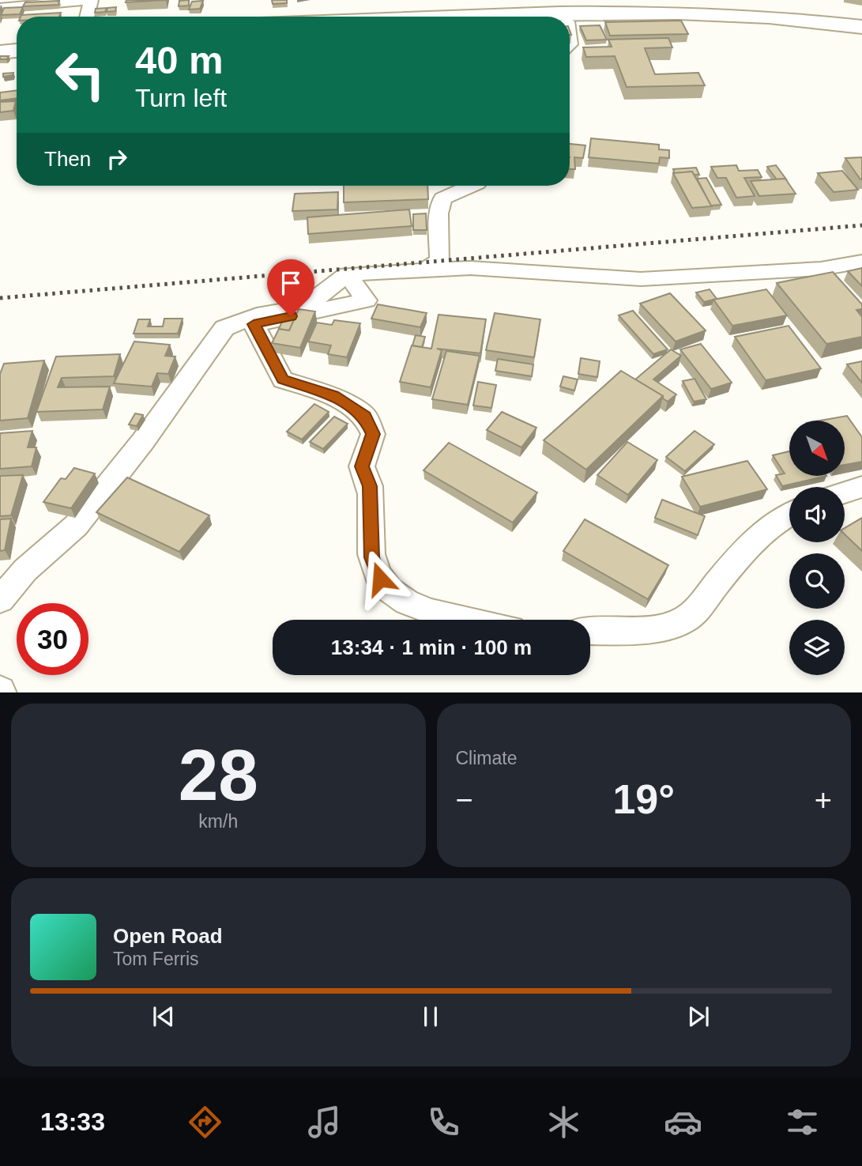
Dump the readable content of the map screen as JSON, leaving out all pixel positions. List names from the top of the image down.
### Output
{
  "north": "bottom right",
  "page": {
    "turn": ["40 m", "Turn left"],
    "then": "Then",
    "limit": "30",
    "trip": "13:34 · 1 min · 100 m",
    "tile": [
      ["28", "km/h"],
      "Climate"
    ],
    "heat": ["−", "19°", "+"],
    "song": ["Open Road", "Tom Ferris"],
    "tabs": "13:33"
  }
}
